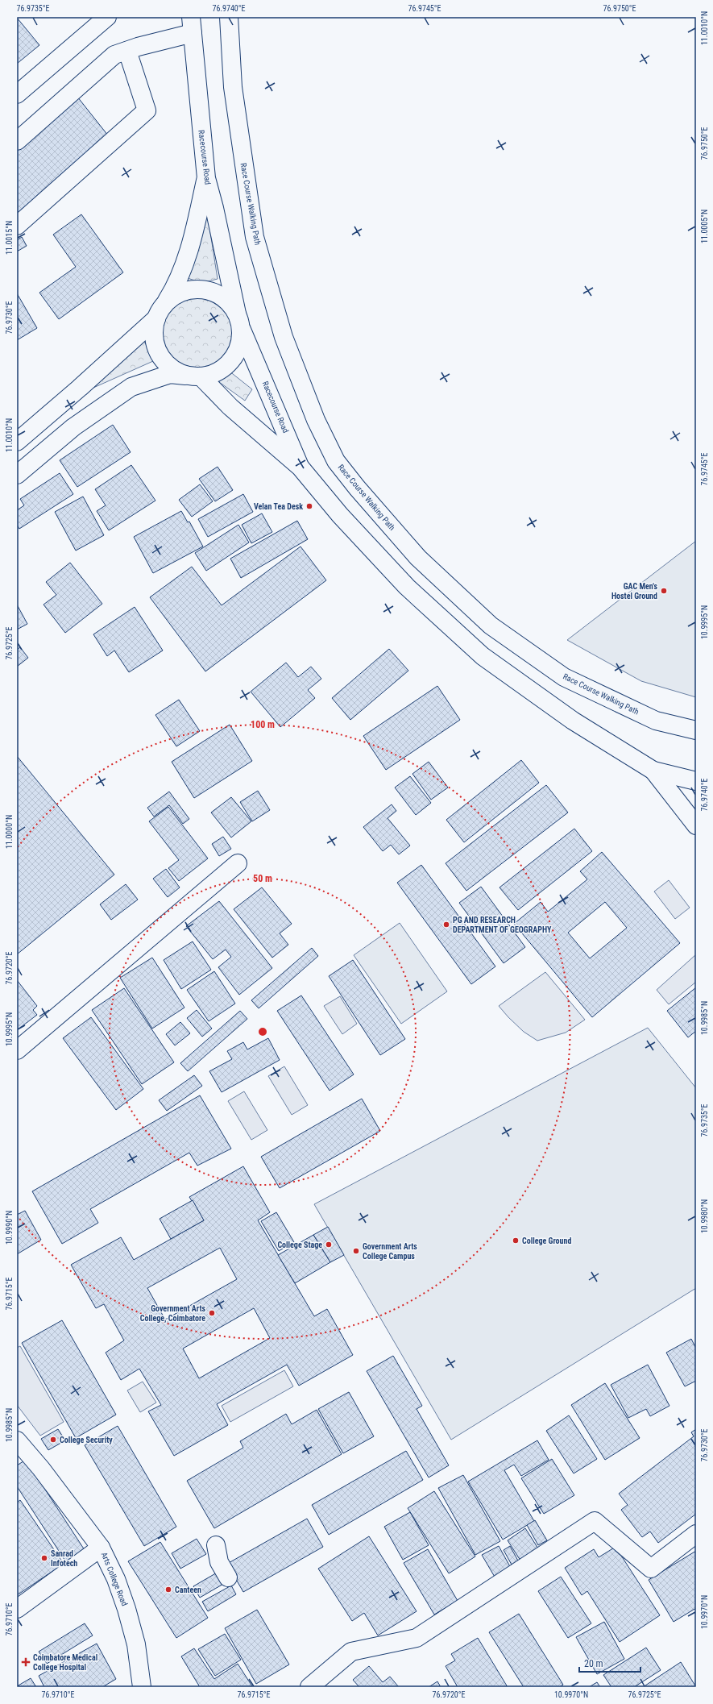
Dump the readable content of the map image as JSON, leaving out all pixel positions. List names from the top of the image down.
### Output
{
  "streets": {
    "street": ["Racecourse Road", "Race Course Walking Path", "Arts College Road"]
  },
  "places": {
    "other": [
      "Velan Tea Desk",
      "GAC Men's Hostel Ground",
      "PG AND RESEARCH DEPARTMENT OF GEOGRAPHY",
      "College Ground",
      "College Stage",
      "Government Arts College Campus",
      "Government Arts College, Coimbatore",
      "College Security",
      "Sanrad Infotech",
      "Canteen"
    ],
    "health": ["Coimbatore Medical College Hospital"]
  },
  "scale_bar": "20 m",
  "coordinates": [
    "76.9735°E",
    "76.9740°E",
    "76.9745°E",
    "76.9750°E",
    "11.0010°N",
    "11.0005°N",
    "11.0015°N",
    "76.9730°E",
    "10.9995°N",
    "76.9725°E",
    "11.0000°N",
    "76.9720°E",
    "10.9985°N",
    "10.9980°N",
    "10.9990°N",
    "76.9715°E",
    "10.9970°N",
    "76.9710°E"
  ],
  "rings": ["100 m", "50 m"]
}
